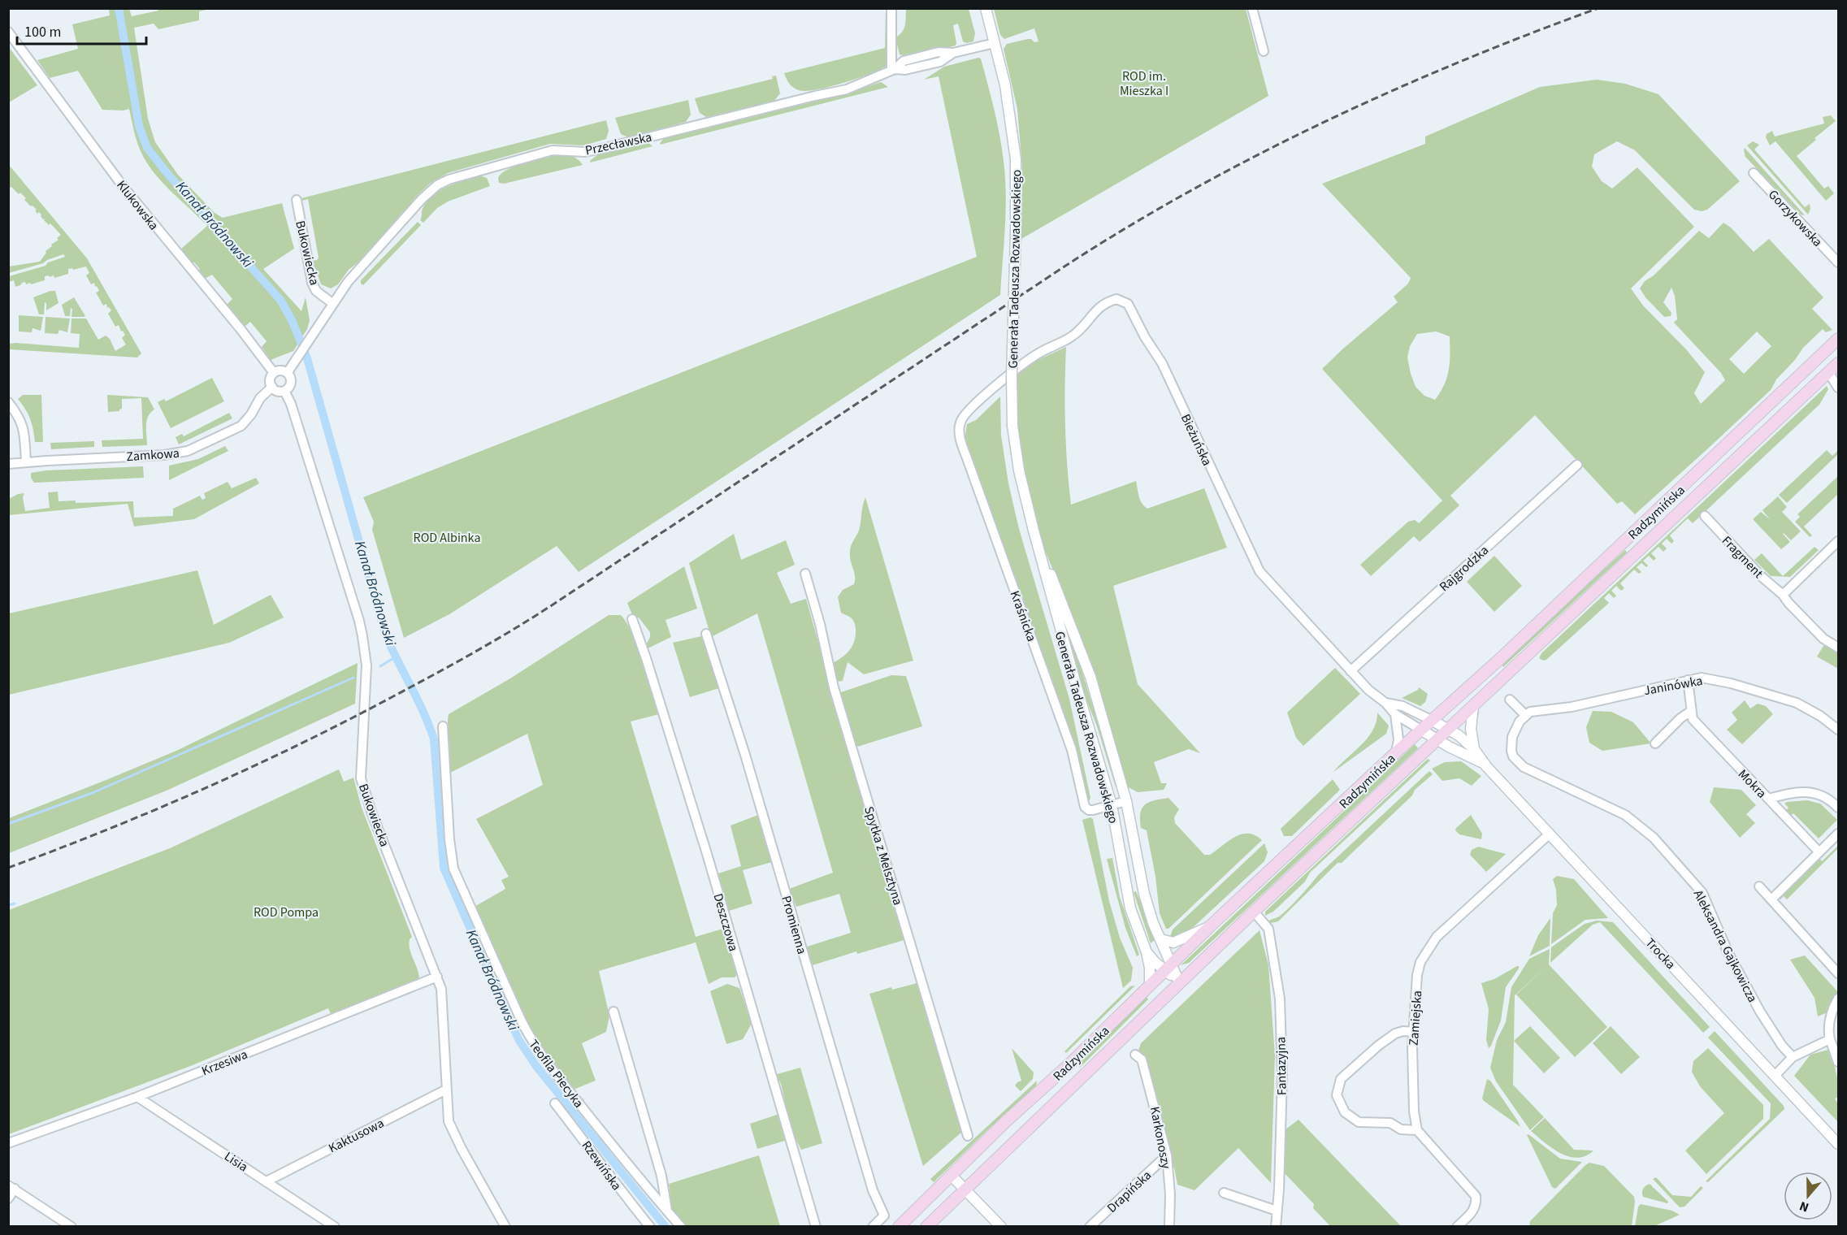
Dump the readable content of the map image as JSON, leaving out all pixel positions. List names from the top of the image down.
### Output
{
  "streets": {
    "main road": ["Radzymińska"],
    "street": [
      "Przecławska",
      "Klukowska",
      "Gorzykowska",
      "Bukowiecka",
      "Generała Tadeusza Rozwadowskiego",
      "Bieżuńska",
      "Zamkowa",
      "Fragment",
      "Rajgrodzka",
      "Kraśnicka",
      "Janinówka",
      "Mokra",
      "Spytka z Melsztyna",
      "Deszczowa",
      "Promienna",
      "Aleksandra Gajkowicza",
      "Trocka",
      "Zamiejska",
      "Krzesiwa",
      "Fantazyjna",
      "Teofila Piecyka",
      "Kaktusowa",
      "Karkonoszy",
      "Lisia",
      "Rzewińska",
      "Drapińska"
    ]
  },
  "crossings": [
    ["Przecławska", "Bukowiecka"],
    ["Przecławska", "Generała Tadeusza Rozwadowskiego"],
    ["Klukowska", "Bukowiecka"],
    ["Klukowska", "Zamkowa"],
    ["Bukowiecka", "Zamkowa"],
    ["Bukowiecka", "Krzesiwa"],
    ["Bukowiecka", "Kaktusowa"],
    ["Generała Tadeusza Rozwadowskiego", "Radzymińska"],
    ["Generała Tadeusza Rozwadowskiego", "Kraśnicka"],
    ["Bieżuńska", "Radzymińska"],
    ["Bieżuńska", "Rajgrodzka"],
    ["Bieżuńska", "Kraśnicka"],
    ["Bieżuńska", "Trocka"],
    ["Radzymińska", "Trocka"],
    ["Radzymińska", "Fantazyjna"],
    ["Janinówka", "Mokra"],
    ["Janinówka", "Aleksandra Gajkowicza"],
    ["Trocka", "Zamiejska"],
    ["Krzesiwa", "Lisia"],
    ["Kaktusowa", "Lisia"],
    ["Karkonoszy", "Drapińska"]
  ],
  "water": ["Kanał Bródnowski"],
  "parks": ["ROD im. Mieszka I", "ROD Albinka", "ROD Pompa"],
  "scale_bar": "100 m",
  "north": "bottom"
}
